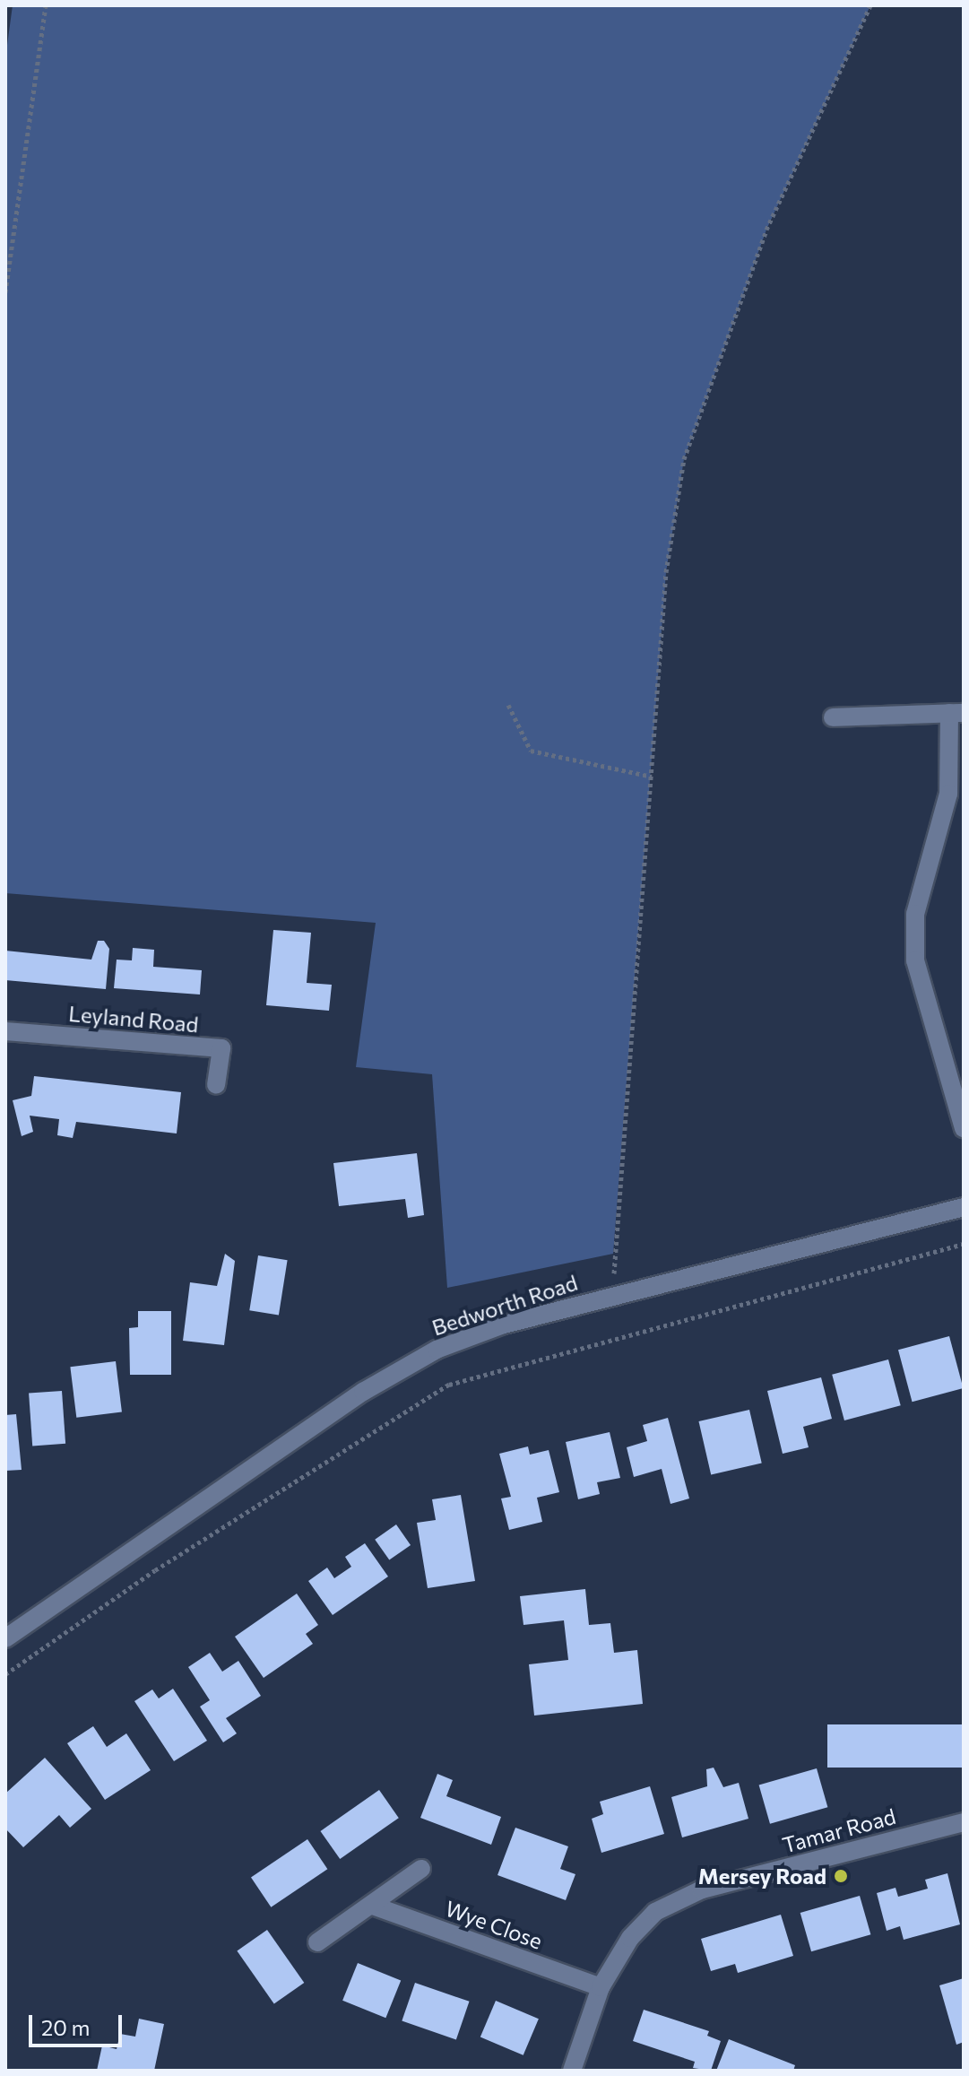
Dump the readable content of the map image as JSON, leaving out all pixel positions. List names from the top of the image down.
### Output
{
  "streets": {
    "street": [
      "Leyland Road",
      "Bedworth Road",
      "Tamar Road",
      "Wye Close"
    ]
  },
  "crossings": [
    ["Tamar Road", "Wye Close"]
  ],
  "places": ["Mersey Road"],
  "scale_bar": "20 m"
}
